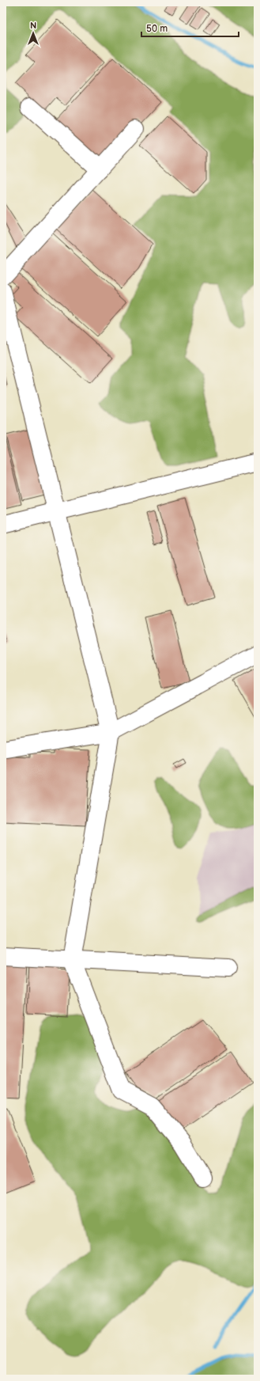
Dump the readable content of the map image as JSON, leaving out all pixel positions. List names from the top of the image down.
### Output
{
  "scale_bar": "50 m",
  "north": "top"
}
